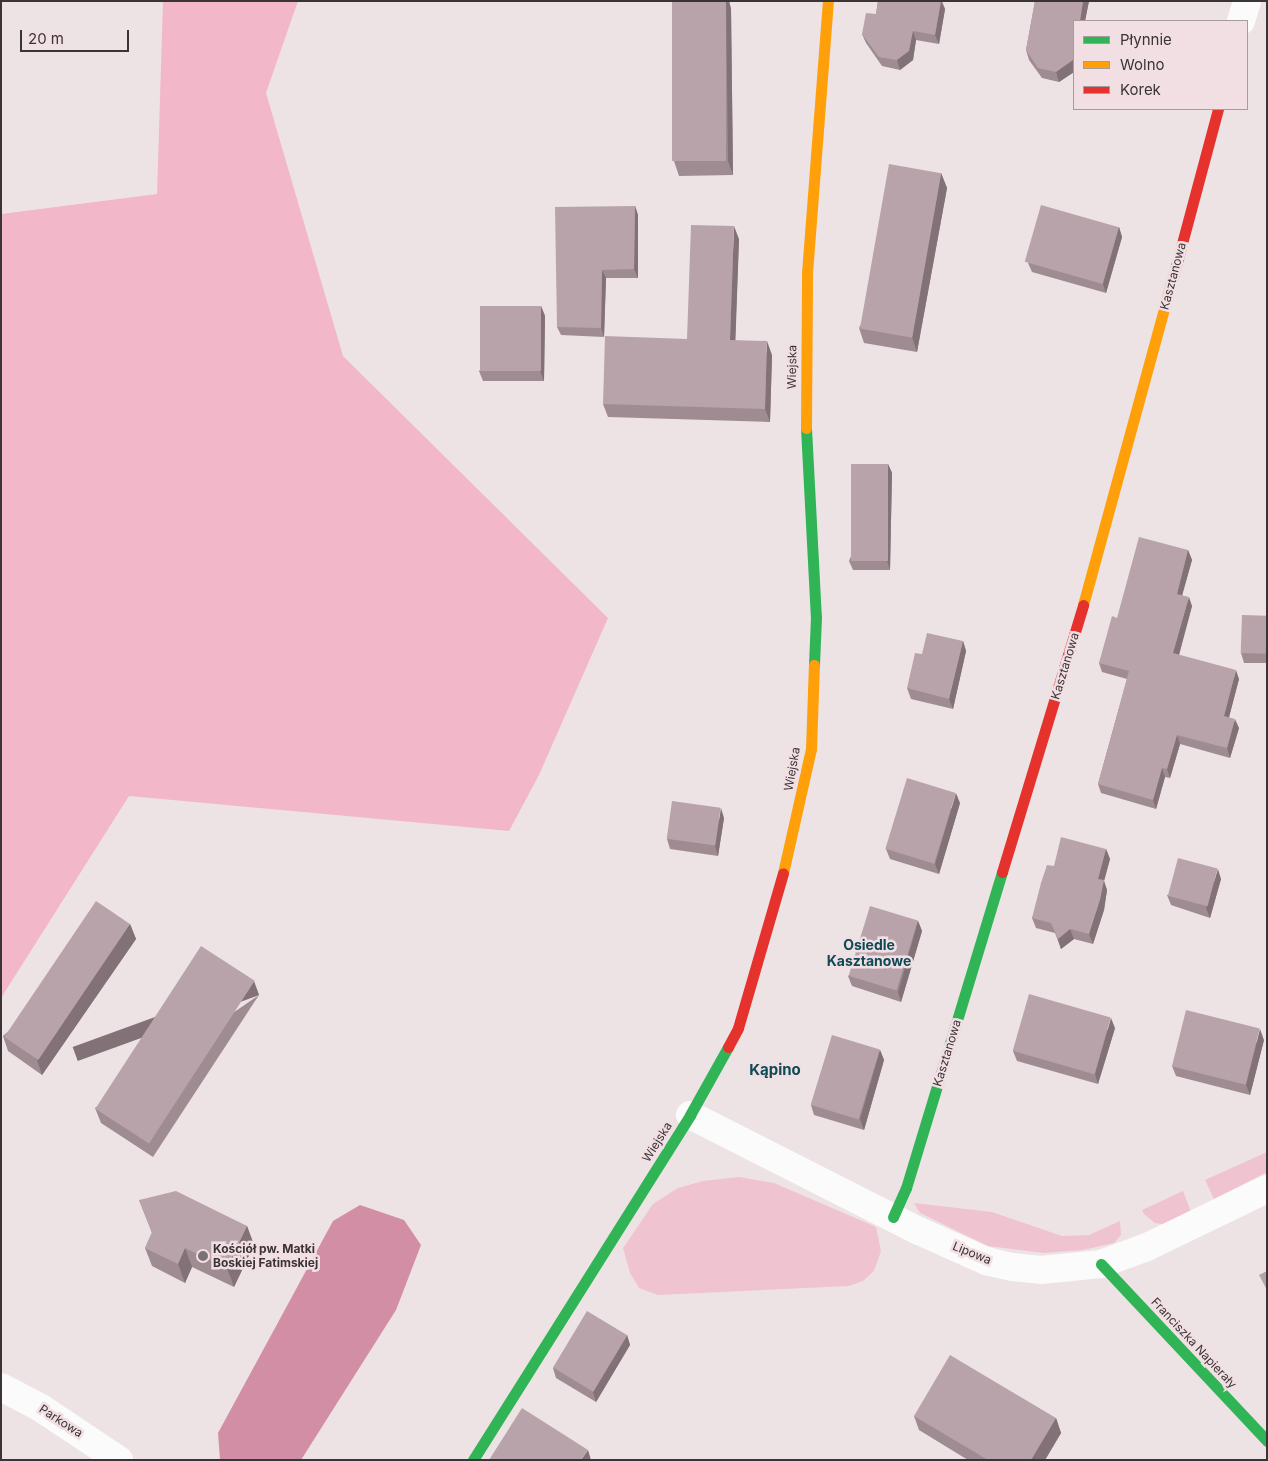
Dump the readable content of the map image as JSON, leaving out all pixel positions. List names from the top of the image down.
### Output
{
  "streets": {
    "street": [
      "Kasztanowa",
      "Wiejska",
      "Lipowa",
      "Franciszka Napierały",
      "Parkowa"
    ]
  },
  "crossings": [
    ["Kasztanowa", "Lipowa"],
    ["Wiejska", "Lipowa"],
    ["Lipowa", "Franciszka Napierały"]
  ],
  "districts": ["Osiedle Kasztanowe", "Kąpino"],
  "places": ["Kościół pw. Matki Boskiej Fatimskiej"],
  "legend": ["Płynnie", "Wolno", "Korek"],
  "scale_bar": "20 m"
}
